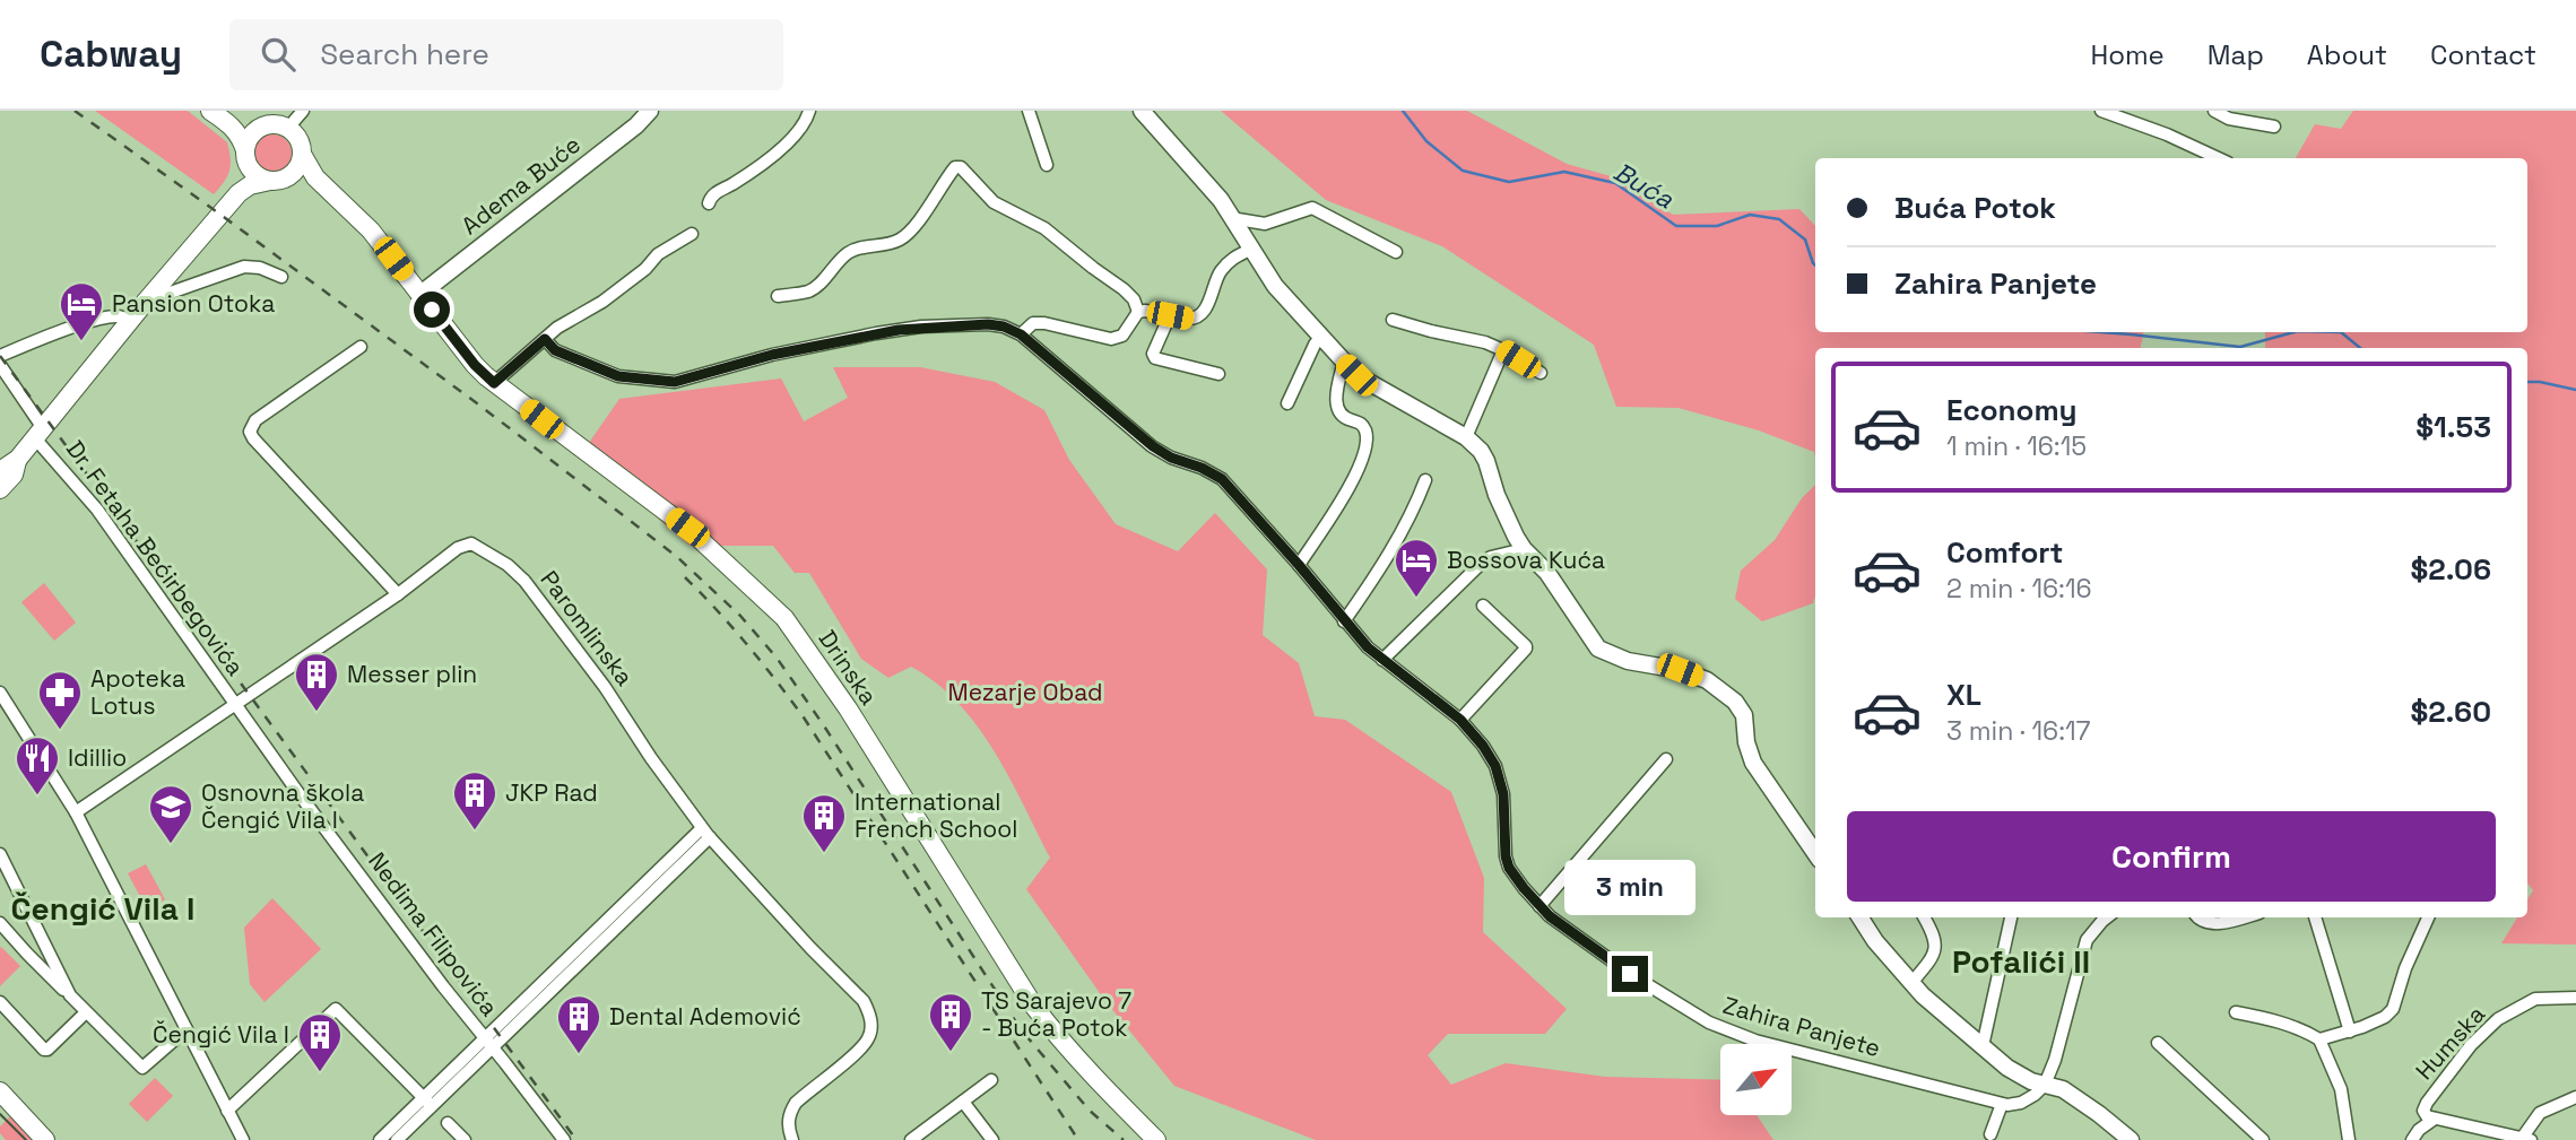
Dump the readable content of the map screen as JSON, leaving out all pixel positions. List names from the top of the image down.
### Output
{
  "streets": {
    "main road": ["Drinska"],
    "street": [
      "Adema Buće",
      "Dr. Fetaha Bećirbegovića",
      "Paromlinska",
      "Nedima Filipovića",
      "Zahira Panjete",
      "Humska"
    ]
  },
  "crossings": [
    ["Adema Buće", "Drinska"],
    ["Dr. Fetaha Bećirbegovića", "Paromlinska"],
    ["Dr. Fetaha Bećirbegovića", "Nedima Filipovića"],
    ["Paromlinska", "Nedima Filipovića"]
  ],
  "districts": ["Čengić Vila I", "Pofalići II"],
  "water": ["Buća"],
  "parks": ["Mezarje Obad"],
  "places": {
    "hotel": ["Pansion Otoka", "Bossova Kuća"],
    "building": [
      "Messer plin",
      "JKP Rad",
      "International French School",
      "TS Sarajevo 7 - Buća Potok",
      "Dental Ademović",
      "Čengić Vila I"
    ],
    "pharmacy": ["Apoteka Lotus"],
    "restaurant": ["Idillio"],
    "school or university": ["Osnovna škola Čengić Vila I"]
  },
  "north": "top right",
  "page": {
    "header": "Cabway",
    "search": "Search here",
    "nav": [
      "Home",
      "Map",
      "About",
      "Contact"
    ],
    "banner": ["Buća Potok", "Zahira Panjete"],
    "list": [
      {
        "name": "Economy",
        "note": "1 min · 16:15",
        "value": "$1.53"
      },
      {
        "name": "Comfort",
        "note": "2 min · 16:16",
        "value": "$2.06"
      },
      {
        "name": "XL",
        "note": "3 min · 16:17",
        "value": "$2.60"
      }
    ],
    "buttons": "Confirm",
    "bubble": "3 min"
  }
}
